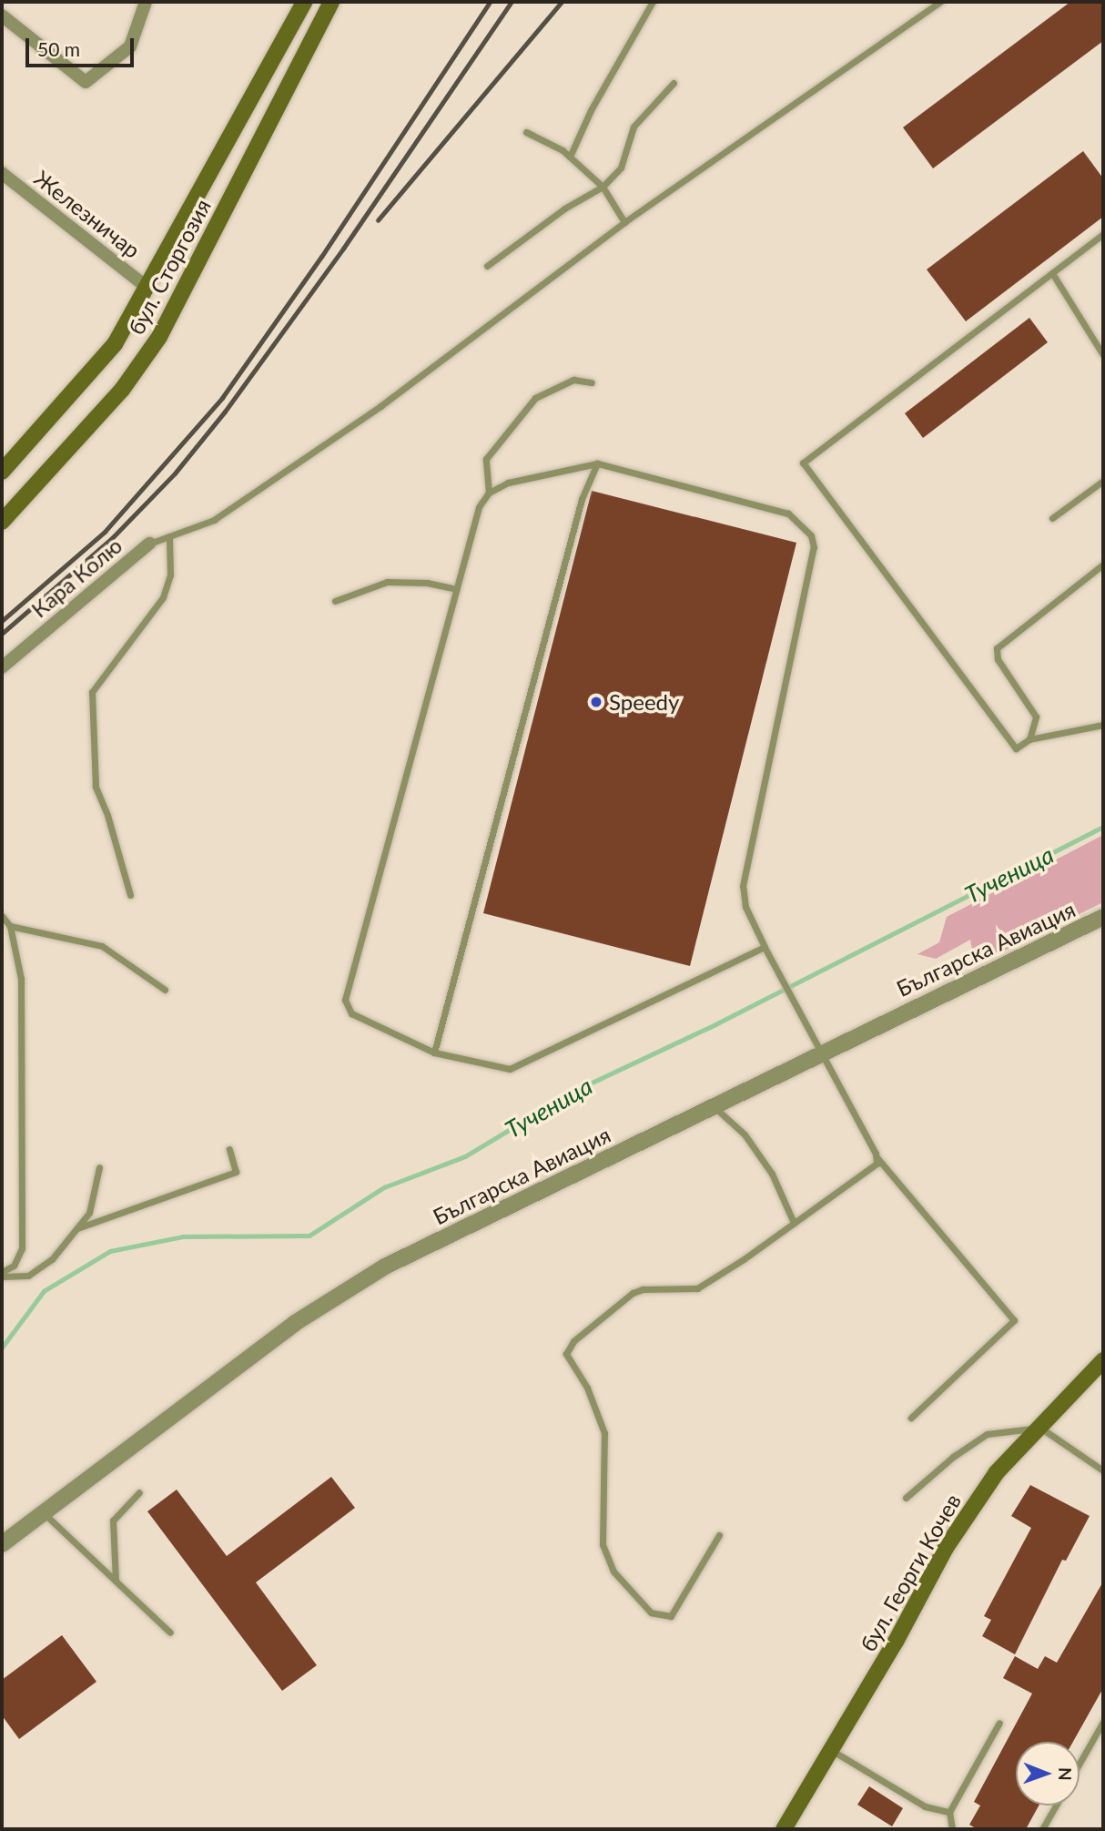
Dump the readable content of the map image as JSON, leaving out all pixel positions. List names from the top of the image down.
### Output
{
  "streets": {
    "main road": ["бул. Сторгозия", "бул. Георги Кочев"],
    "street": ["Железничар", "Кара Колю", "Българска Авиация"]
  },
  "crossings": [
    ["Железничар", "бул. Сторгозия"]
  ],
  "water": ["Тученица"],
  "places": ["Speedy"],
  "scale_bar": "50 m",
  "north": "right"
}
